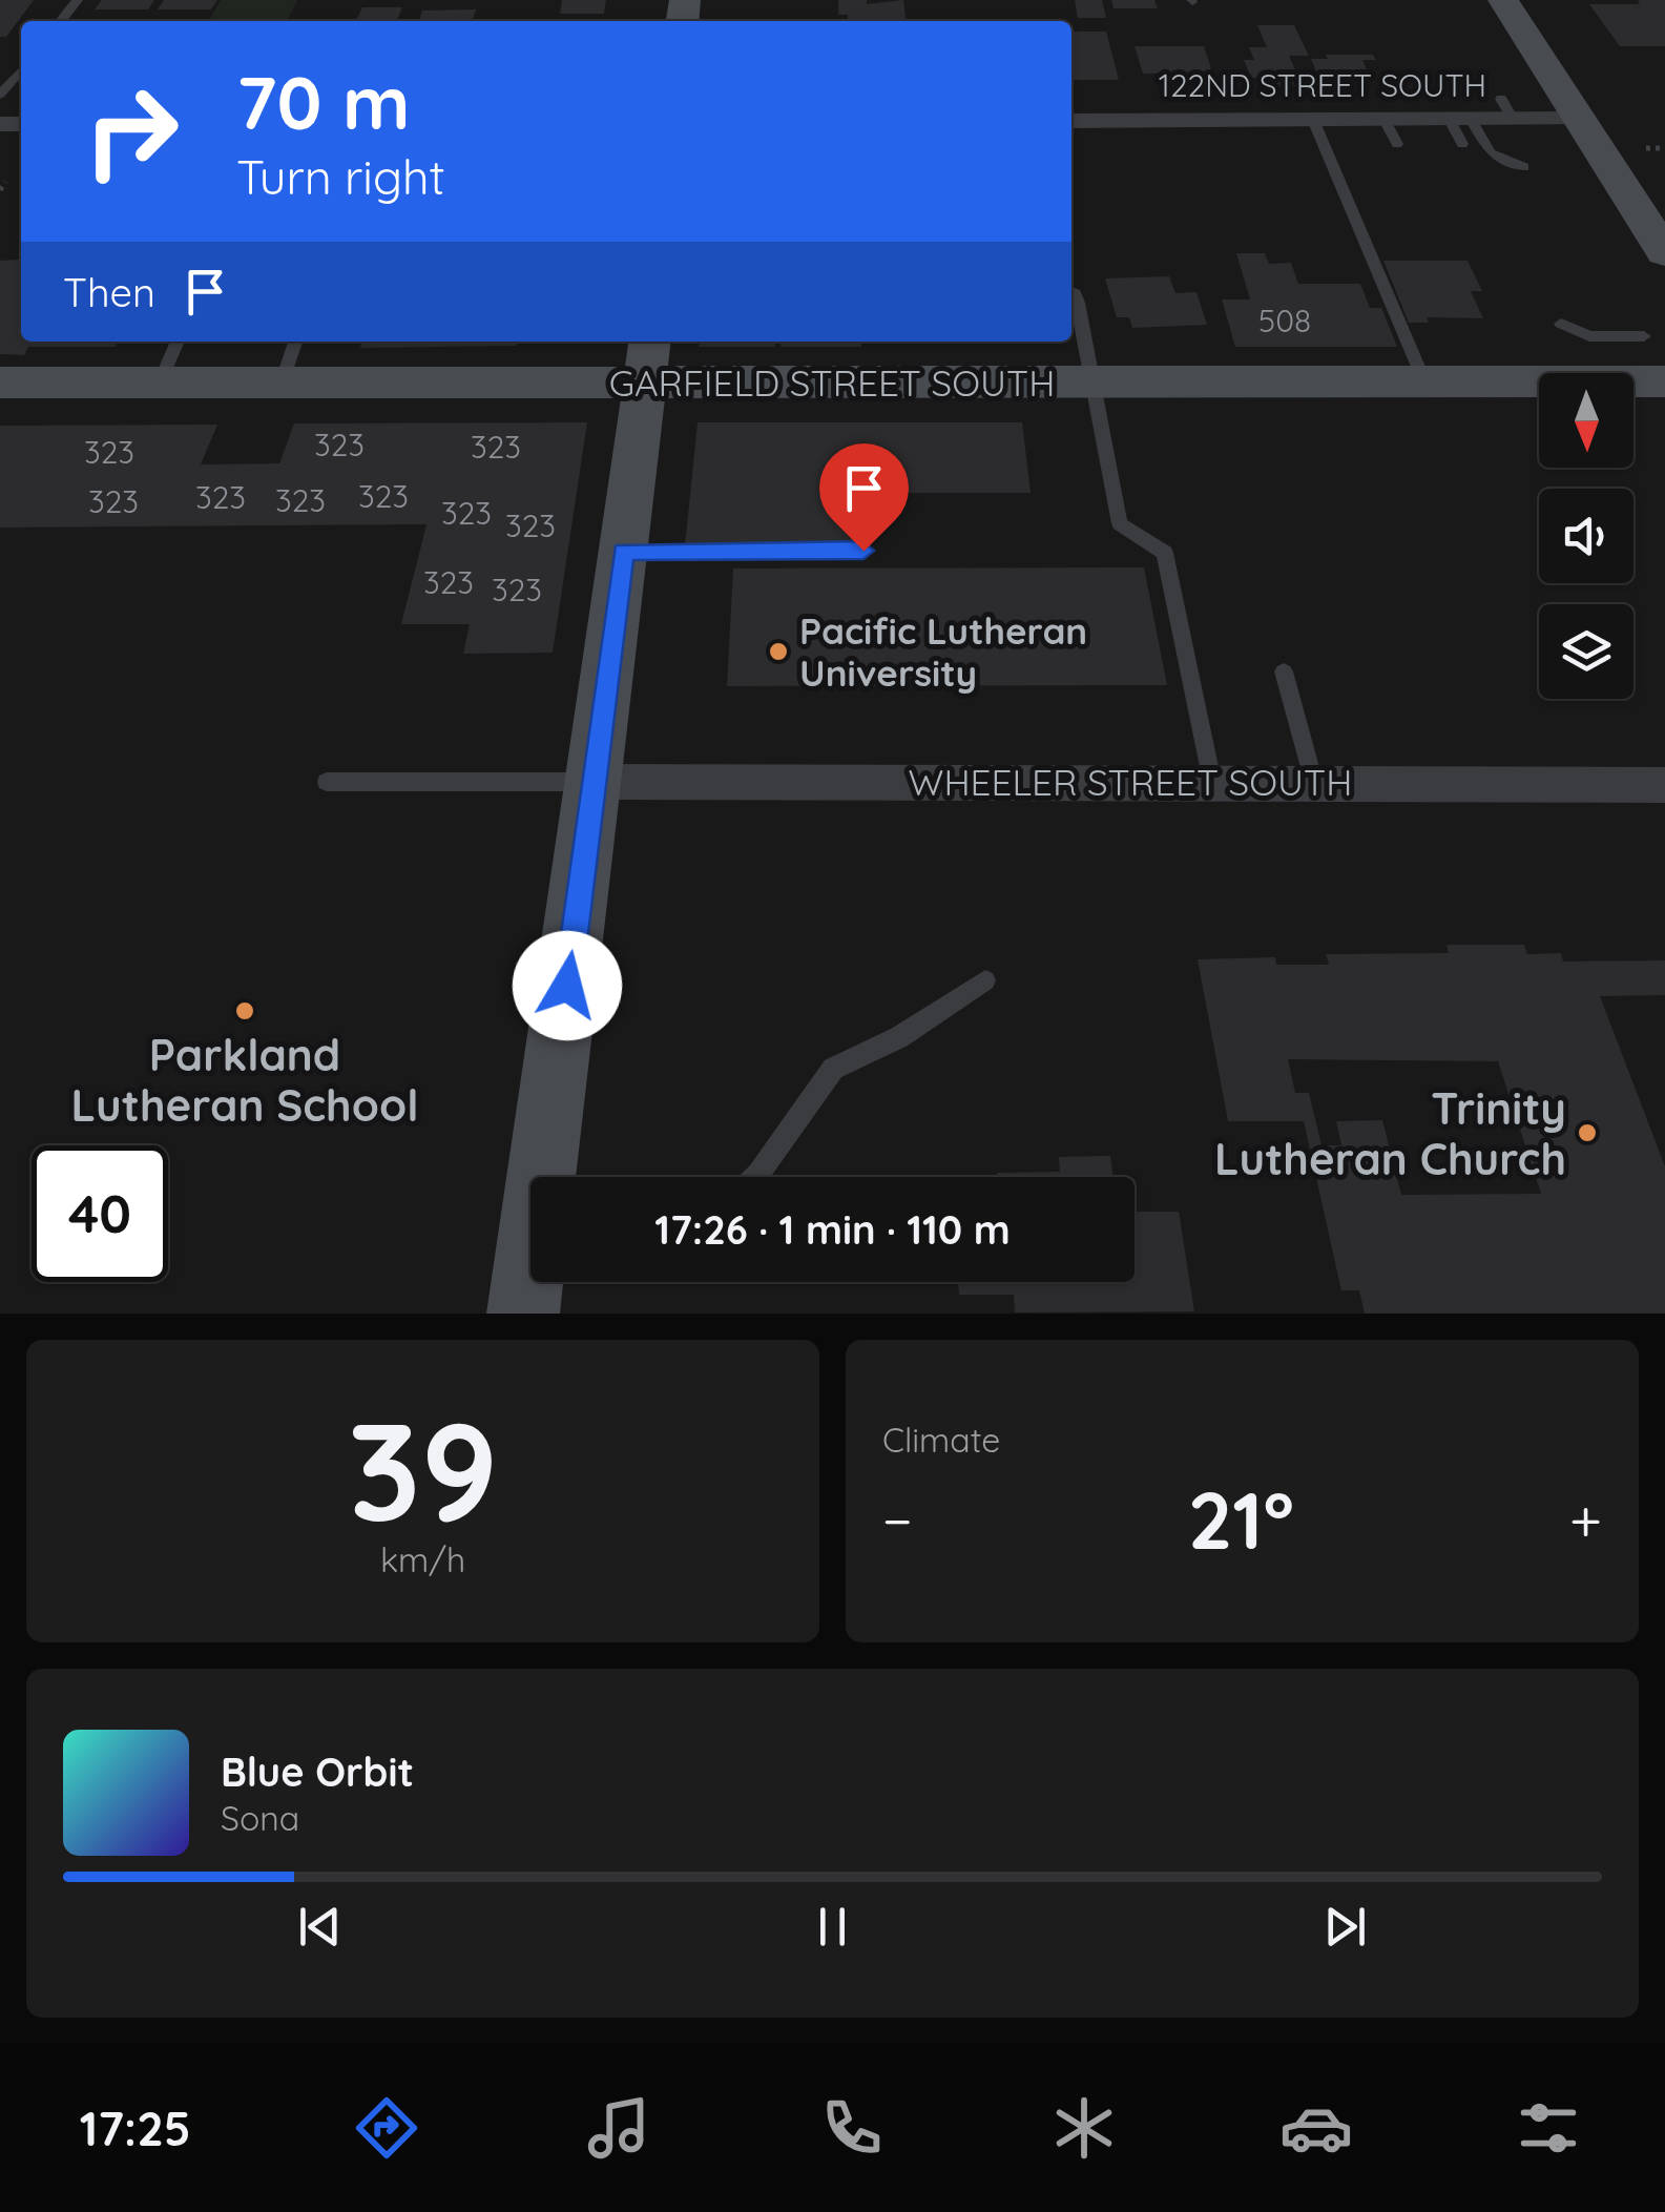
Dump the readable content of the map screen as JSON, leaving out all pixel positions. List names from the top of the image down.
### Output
{
  "streets": {
    "street": ["122ND STREET SOUTH", "GARFIELD STREET SOUTH", "WHEELER STREET SOUTH"]
  },
  "places": ["Pacific Lutheran University", "Parkland Lutheran School", "Trinity Lutheran Church"],
  "house_numbers": [
    "508",
    "323",
    "323",
    "323",
    "323",
    "323",
    "323",
    "323",
    "323",
    "323",
    "323",
    "323"
  ],
  "north": "bottom",
  "page": {
    "turn": ["70 m", "Turn right"],
    "then": "Then",
    "limit": "40",
    "trip": "17:26 · 1 min · 110 m",
    "tile": [
      ["39", "km/h"],
      "Climate"
    ],
    "heat": ["−", "21°", "+"],
    "song": ["Blue Orbit", "Sona"],
    "tabs": "17:25"
  }
}
